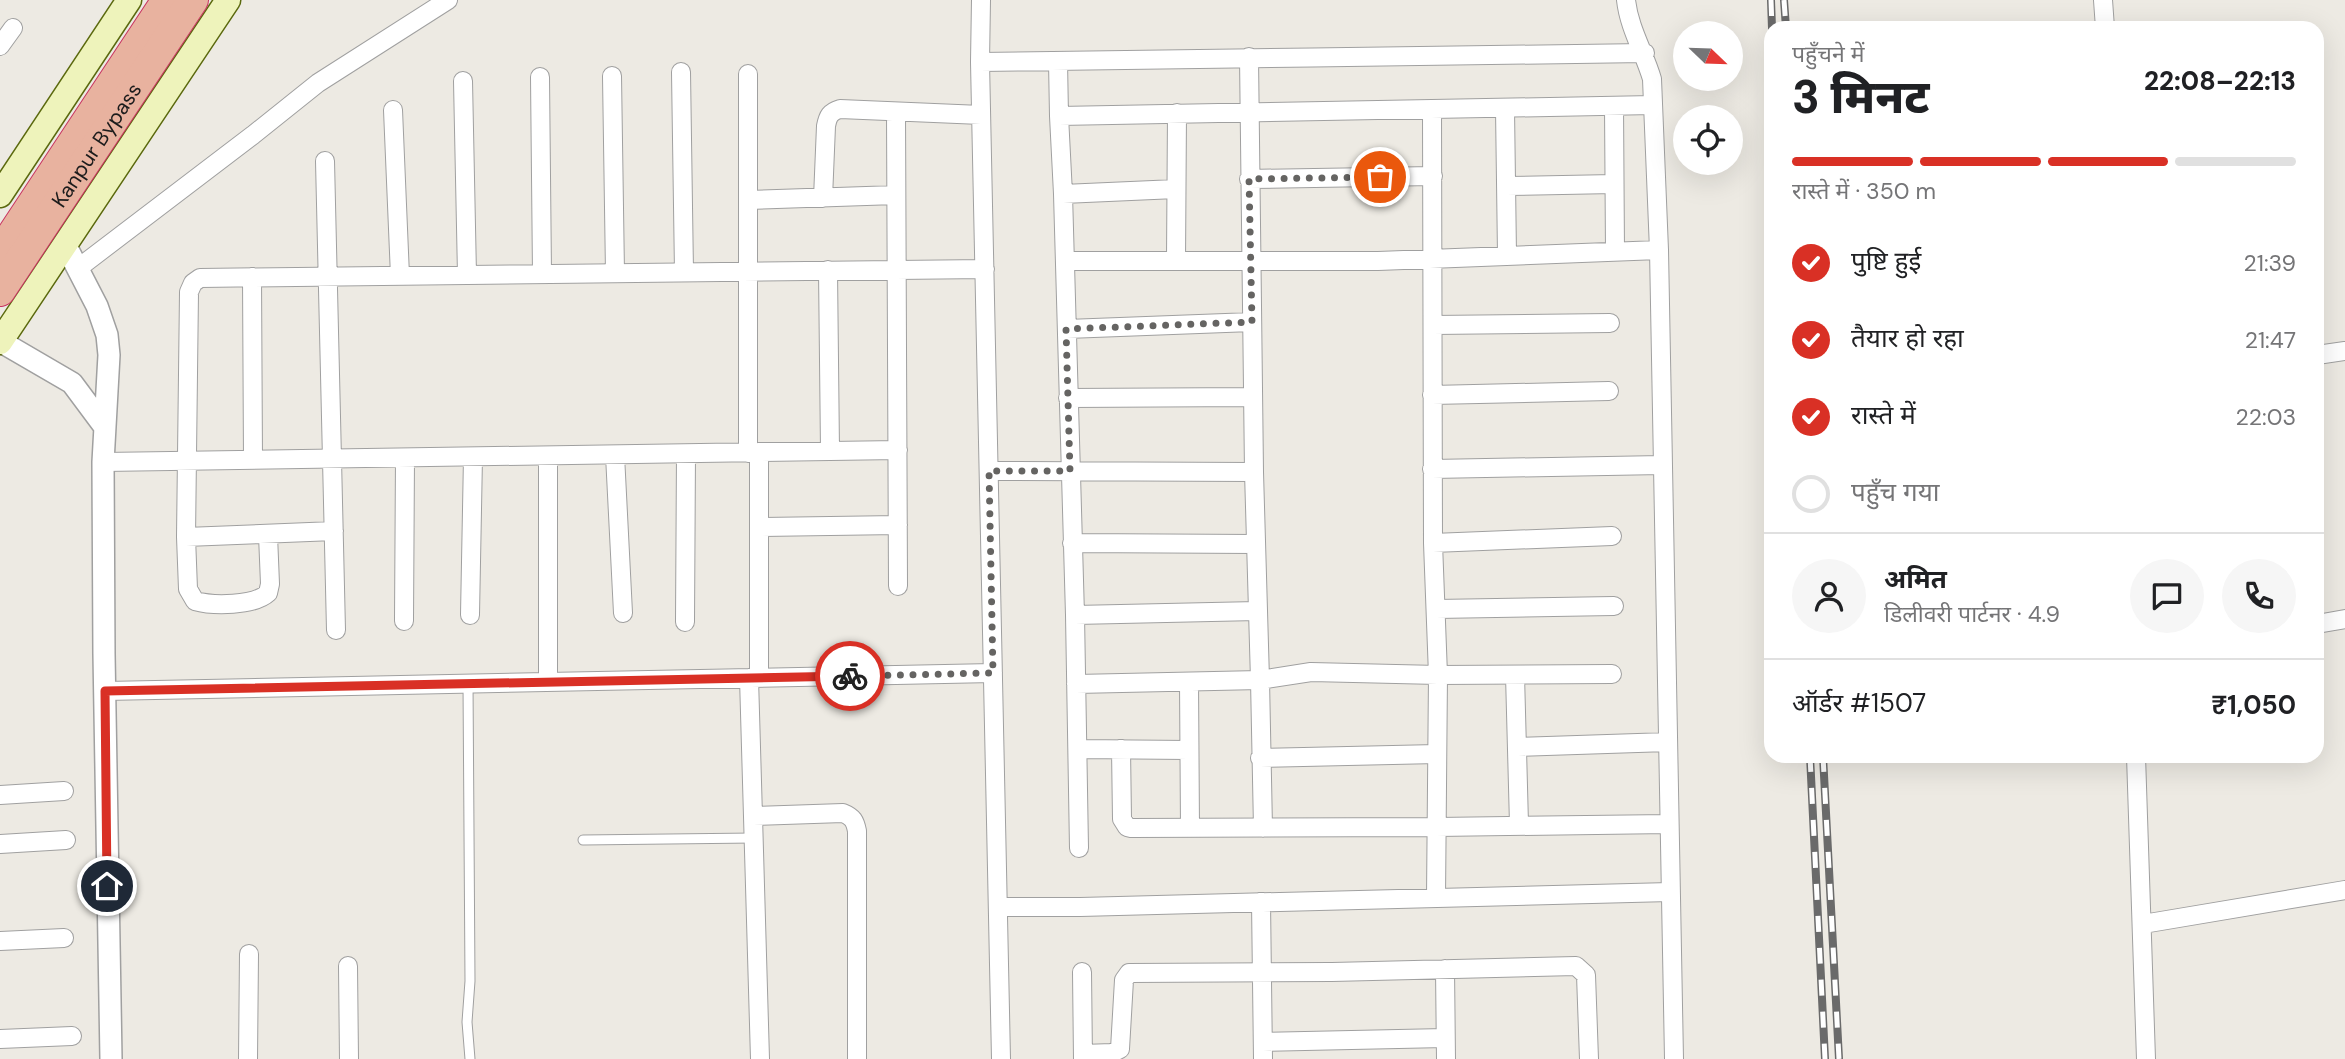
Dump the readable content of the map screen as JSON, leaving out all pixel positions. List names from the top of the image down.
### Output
{
  "streets": {
    "highway": ["Kanpur Bypass"]
  },
  "north": "bottom right",
  "page": {
    "heading": ["3 मिनट", "पहुँचने में", "22:08–22:13"],
    "panel": [
      "अमित",
      "डिलीवरी पार्टनर · 4.9",
      "ऑर्डर #1507",
      "₹1,050"
    ],
    "bar": "रास्ते में · 350 m",
    "list": [
      ["पुष्टि हुई", "21:39"],
      ["तैयार हो रहा", "21:47"],
      ["रास्ते में", "22:03"],
      "पहुँच गया"
    ]
  }
}
